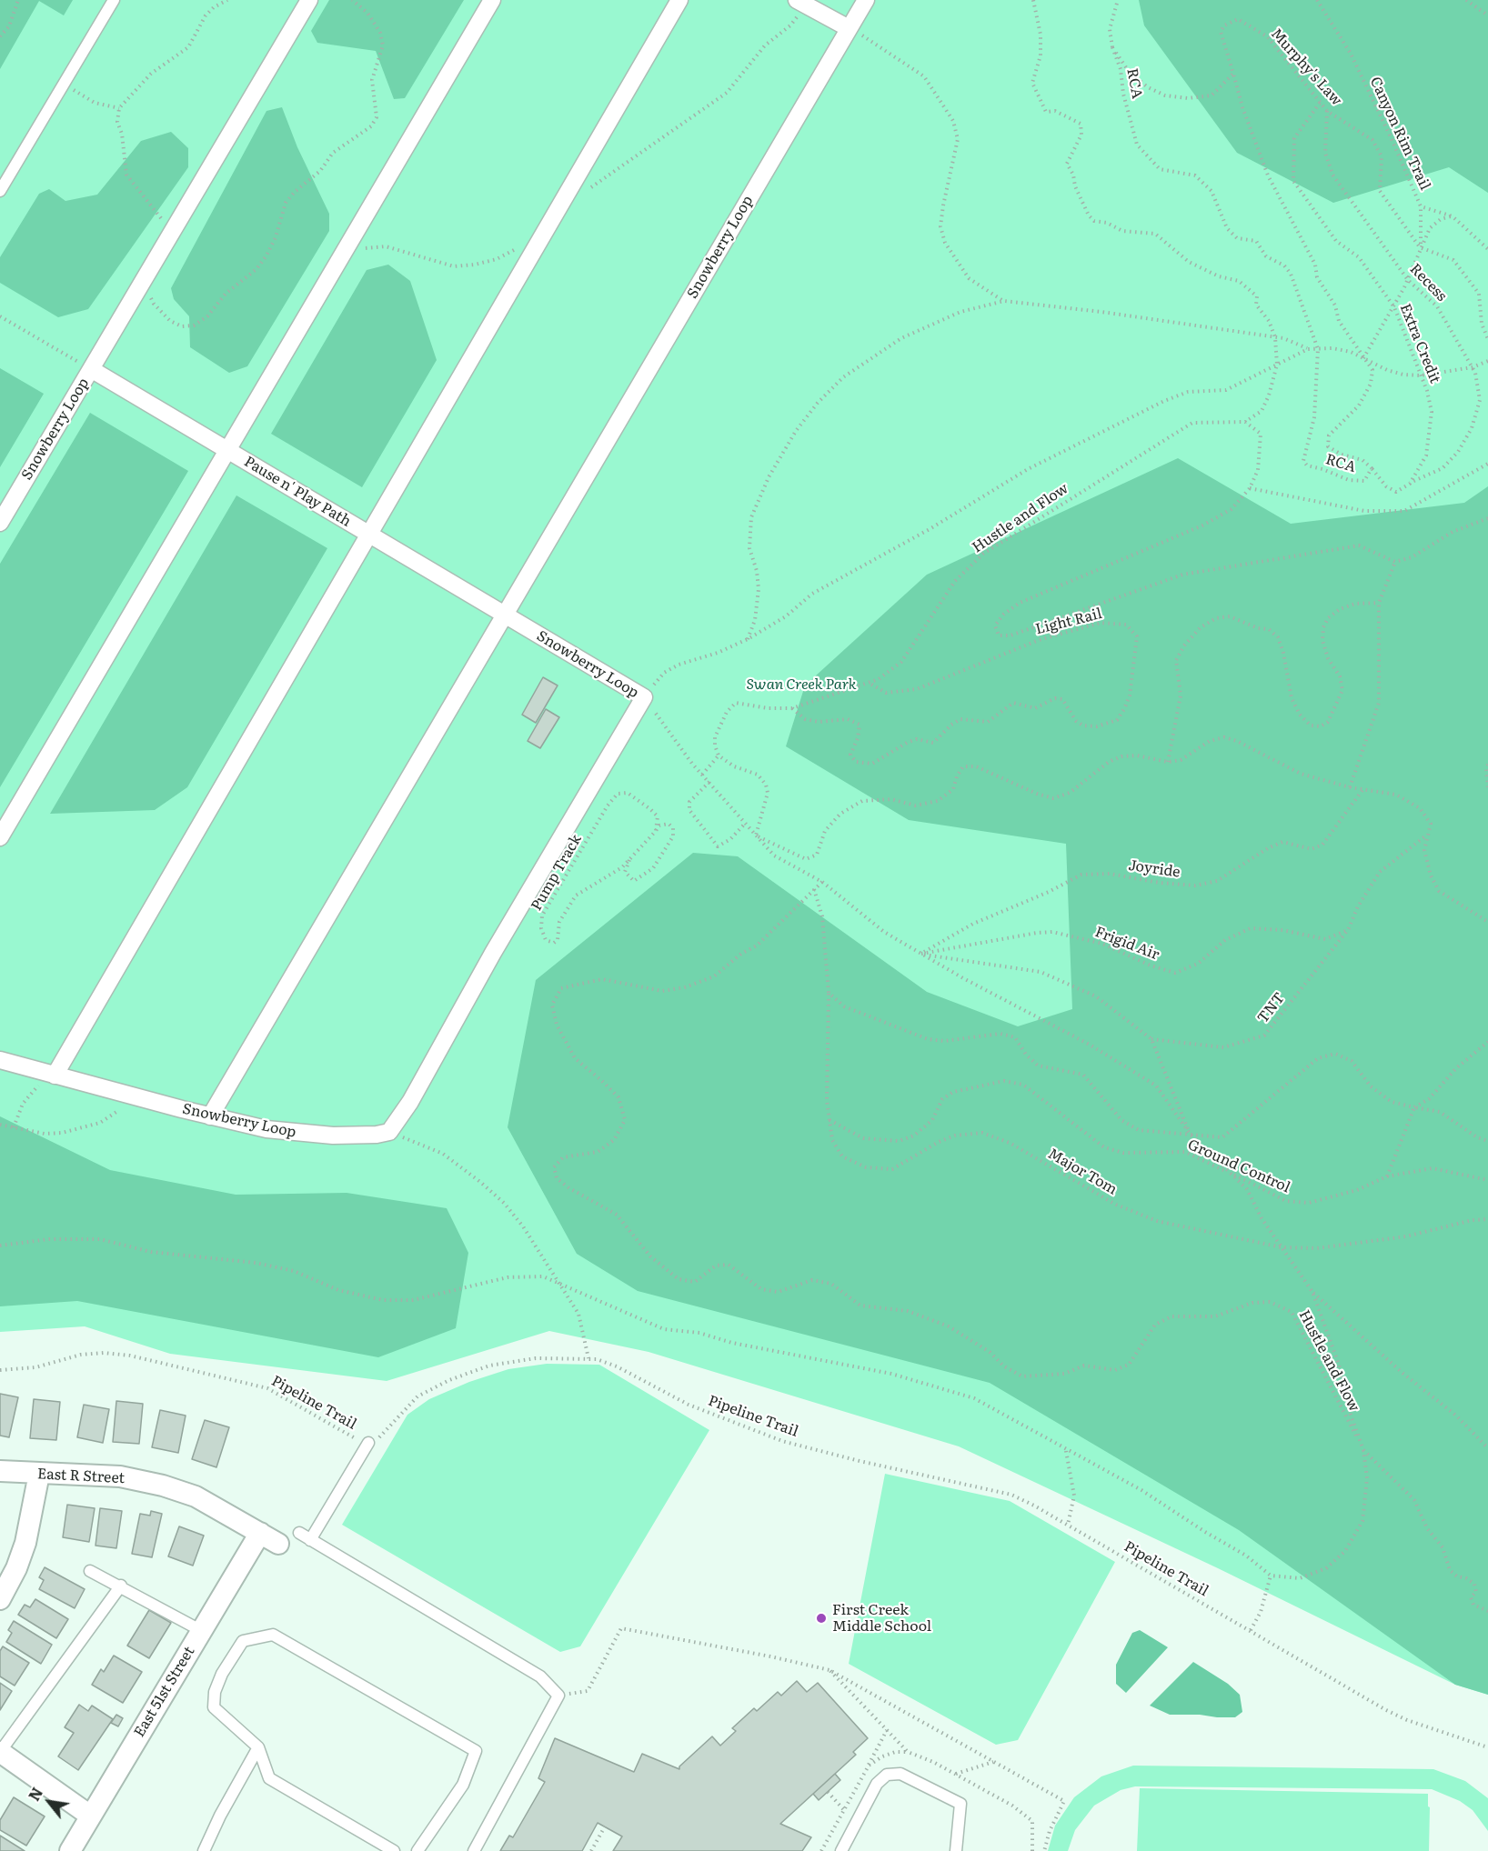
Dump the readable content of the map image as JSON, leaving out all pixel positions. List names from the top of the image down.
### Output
{
  "streets": {
    "street": [
      "Snowberry Loop",
      "Pause n' Play Path",
      "East R Street",
      "East 51st Street"
    ],
    "path": [
      "Murphy's Law",
      "RCA",
      "Canyon Rim Trail",
      "Recess",
      "Extra Credit",
      "Hustle and Flow",
      "Light Rail",
      "Joyride",
      "Pump Track",
      "Frigid Air",
      "TNT",
      "Ground Control",
      "Major Tom",
      "Pipeline Trail"
    ]
  },
  "crossings": [
    ["Murphy's Law", "RCA"],
    ["Murphy's Law", "Recess"],
    ["Murphy's Law", "Extra Credit"],
    ["Snowberry Loop", "Pause n' Play Path"],
    ["Recess", "Extra Credit"],
    ["Hustle and Flow", "Light Rail"],
    ["Joyride", "Frigid Air"],
    ["Frigid Air", "TNT"],
    ["Ground Control", "Major Tom"],
    ["East R Street", "East 51st Street"]
  ],
  "parks": ["Swan Creek Park"],
  "places": ["First Creek Middle School"],
  "north": "top left"
}
